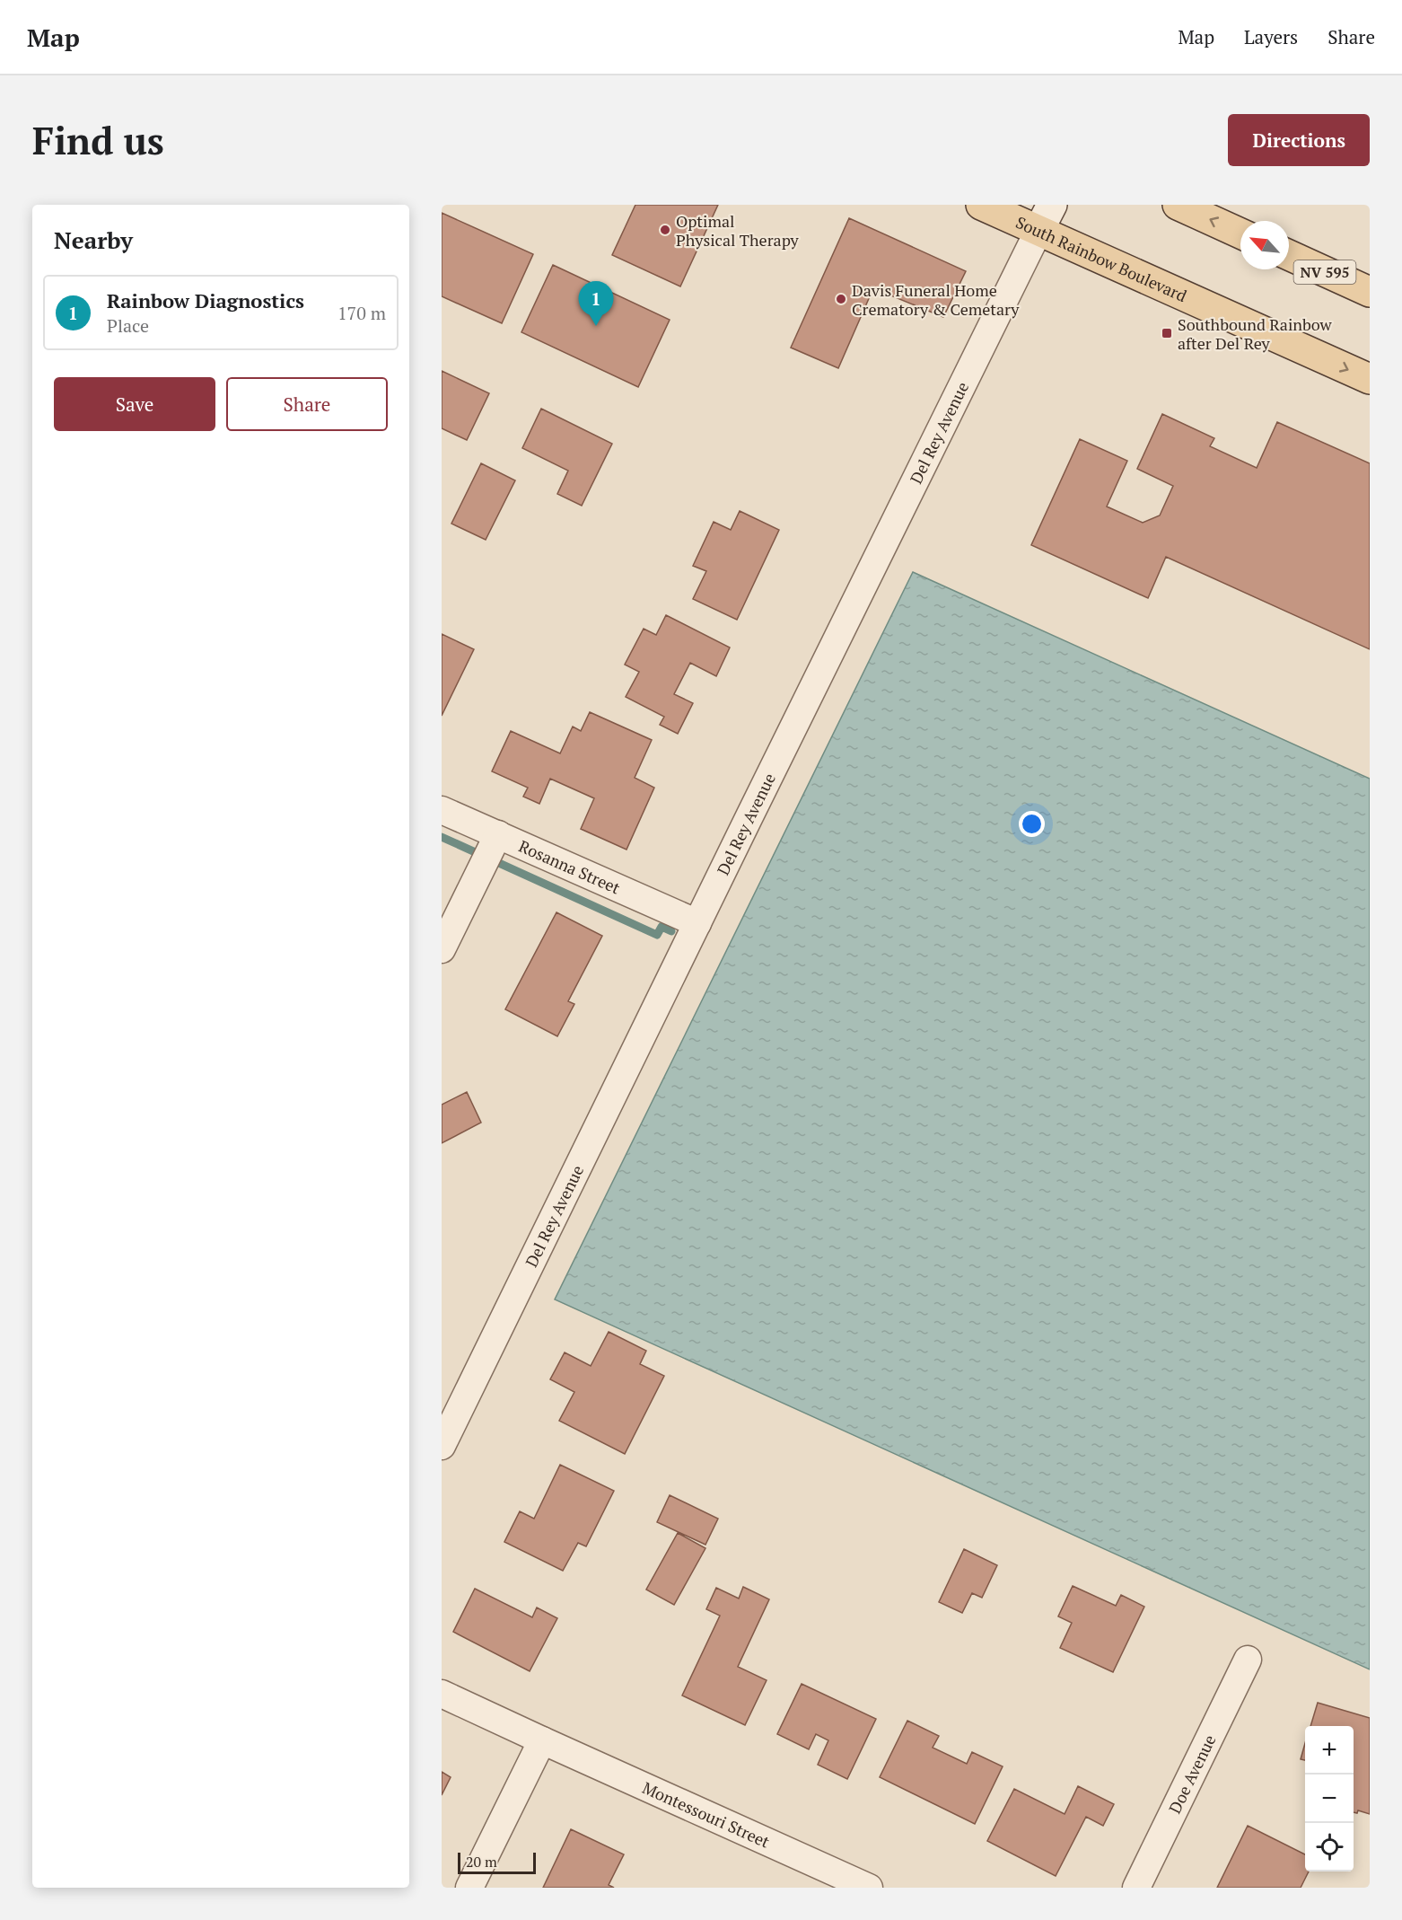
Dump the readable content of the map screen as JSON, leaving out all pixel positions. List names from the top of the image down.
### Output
{
  "streets": {
    "main road": ["South Rainbow Boulevard", "NV 595"],
    "street": [
      "Del Rey Avenue",
      "Rosanna Street",
      "Doe Avenue",
      "Montessouri Street"
    ]
  },
  "crossings": [
    ["South Rainbow Boulevard", "Del Rey Avenue"],
    ["Del Rey Avenue", "Rosanna Street"]
  ],
  "places": {
    "other": ["Optimal Physical Therapy", "Davis Funeral Home Crematory & Cemetary"],
    "transit": ["Southbound Rainbow after Del Rey"]
  },
  "scale_bar": "20 m",
  "north": "top left",
  "page": {
    "header": "Map",
    "nav": ["Map", "Layers", "Share"],
    "buttons": [
      "Directions",
      ["Save", "Share"]
    ],
    "title": "Find us",
    "heading": "Nearby",
    "list": [
      {
        "mark": "1",
        "name": "Rainbow Diagnostics",
        "note": "Place",
        "value": "170 m"
      }
    ],
    "pins": "1",
    "map_buttons": ["+", "−"],
    "scale": "20 m"
  }
}
